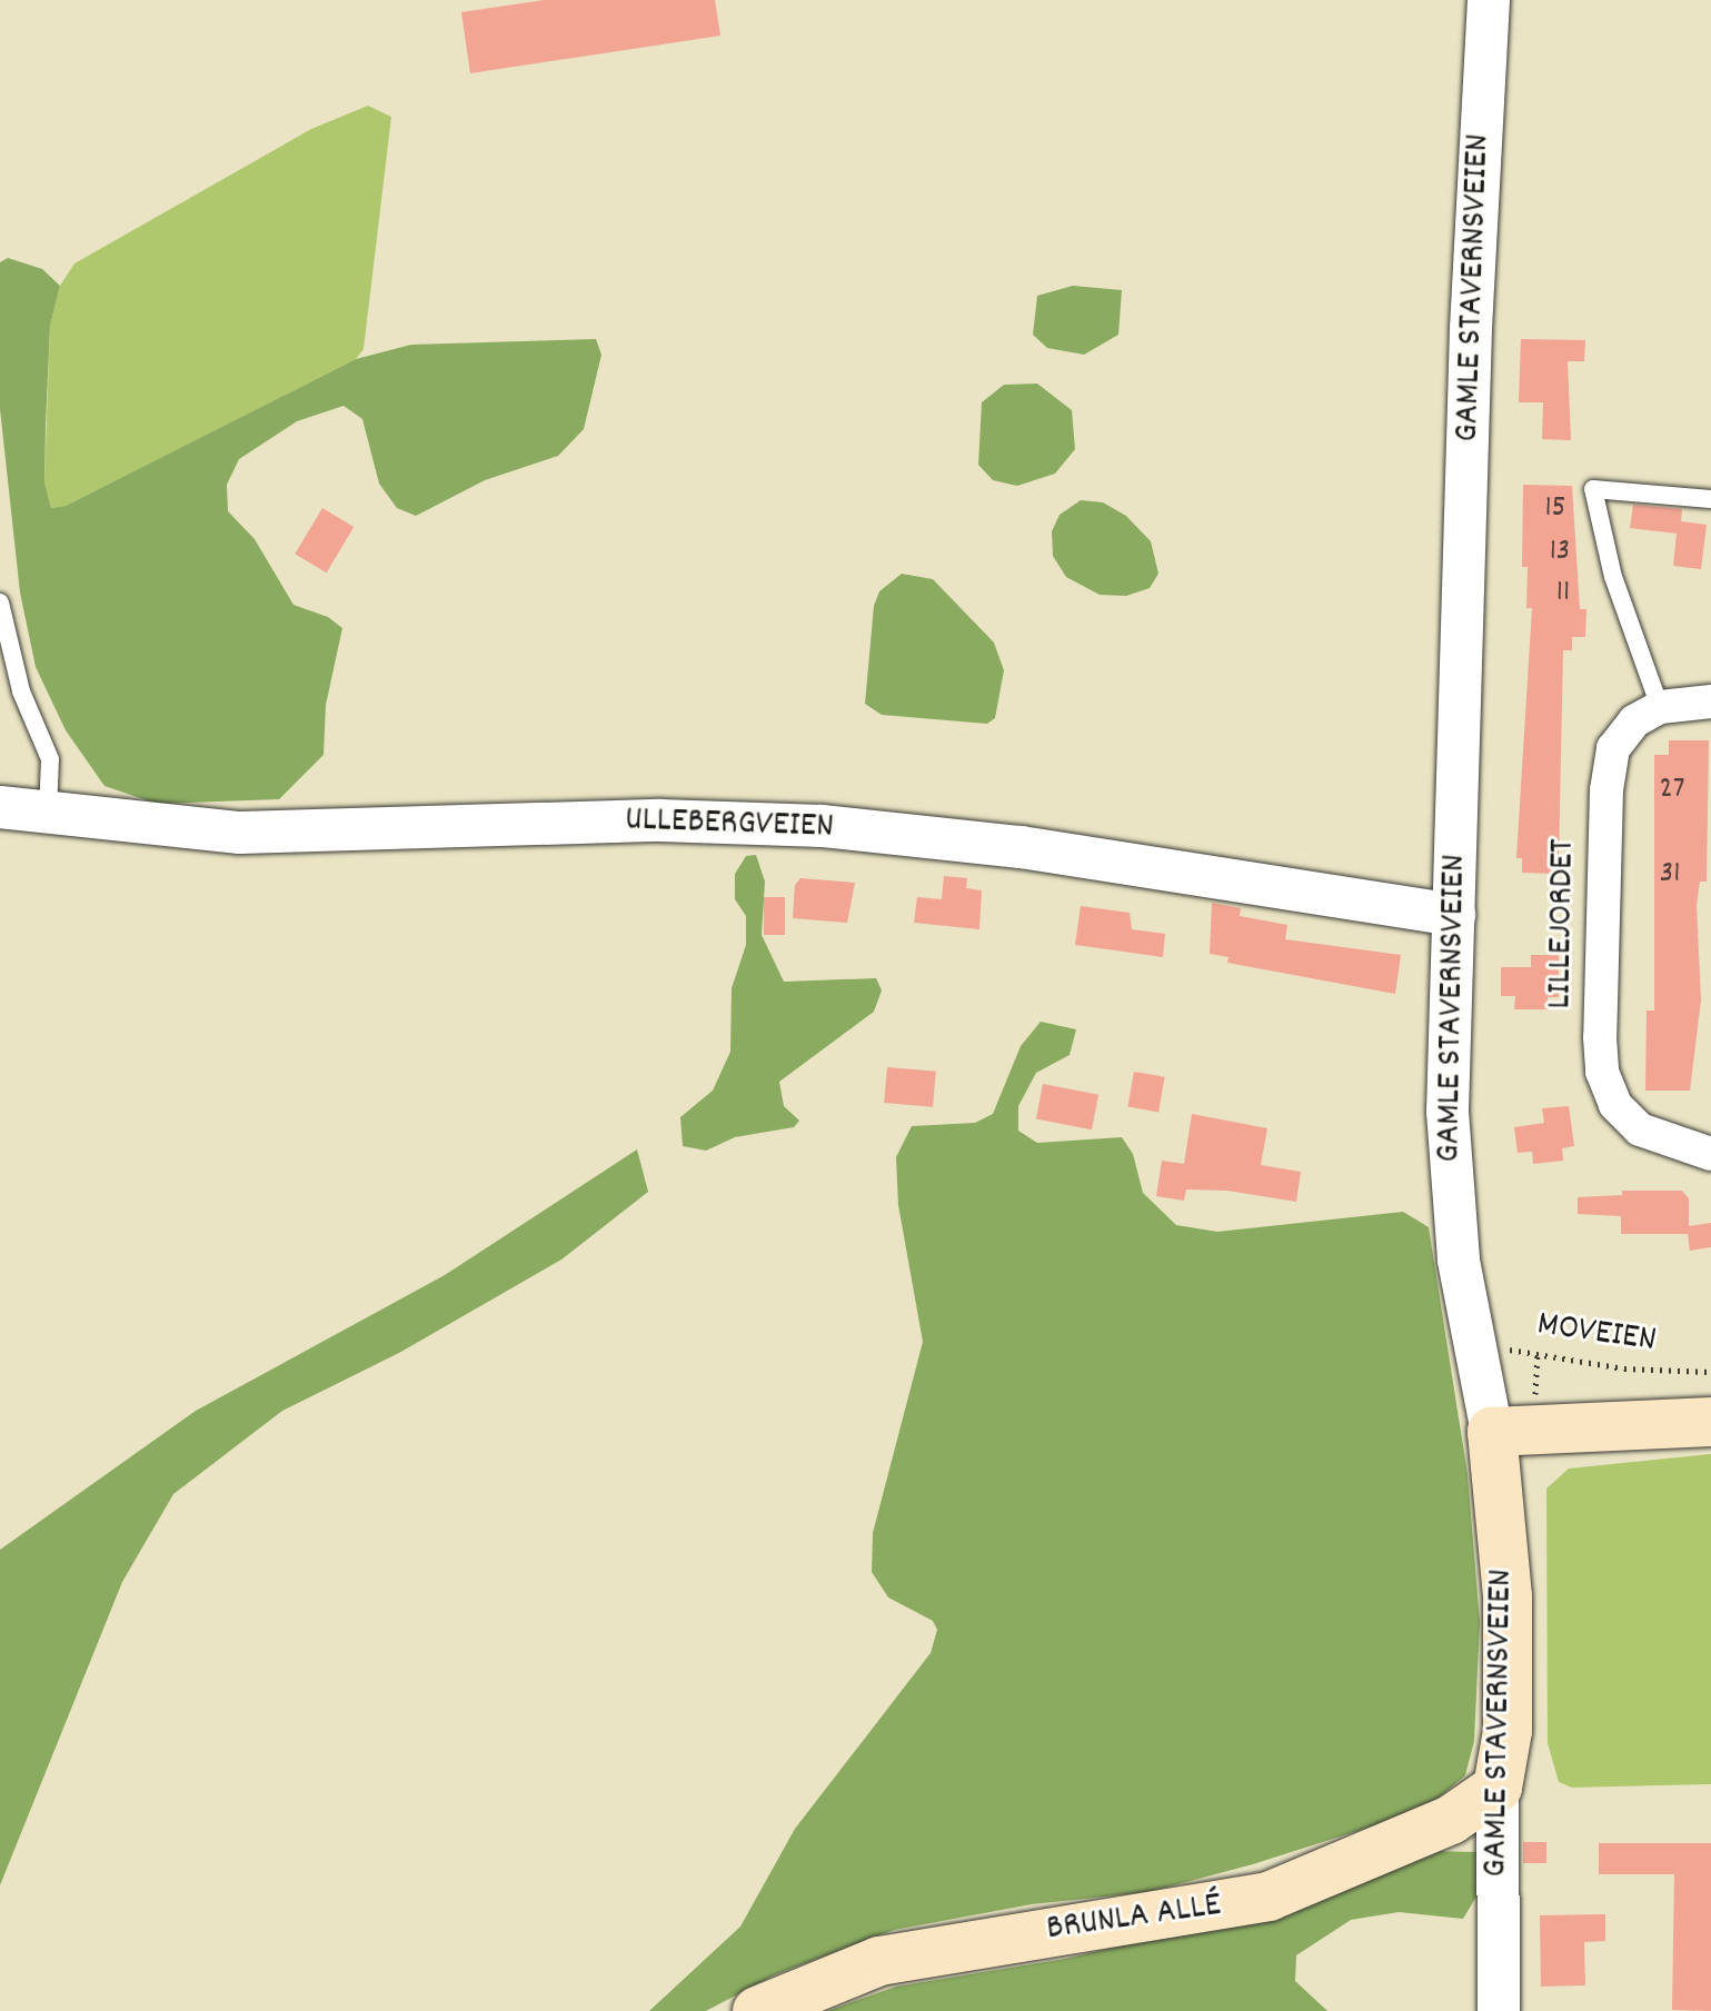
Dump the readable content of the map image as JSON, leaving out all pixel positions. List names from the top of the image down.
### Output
{
  "streets": {
    "main road": ["GAMLE STAVERNSVEIEN", "BRUNLA ALLÉ"],
    "street": ["ULLEBERGVEIEN", "LILLEJORDET"],
    "path": ["MOVEIEN"]
  },
  "crossings": [
    ["GAMLE STAVERNSVEIEN", "ULLEBERGVEIEN"],
    ["GAMLE STAVERNSVEIEN", "MOVEIEN"],
    ["GAMLE STAVERNSVEIEN", "BRUNLA ALLÉ"]
  ],
  "house_numbers": [
    "15",
    "13",
    "11",
    "27",
    "31"
  ]
}
